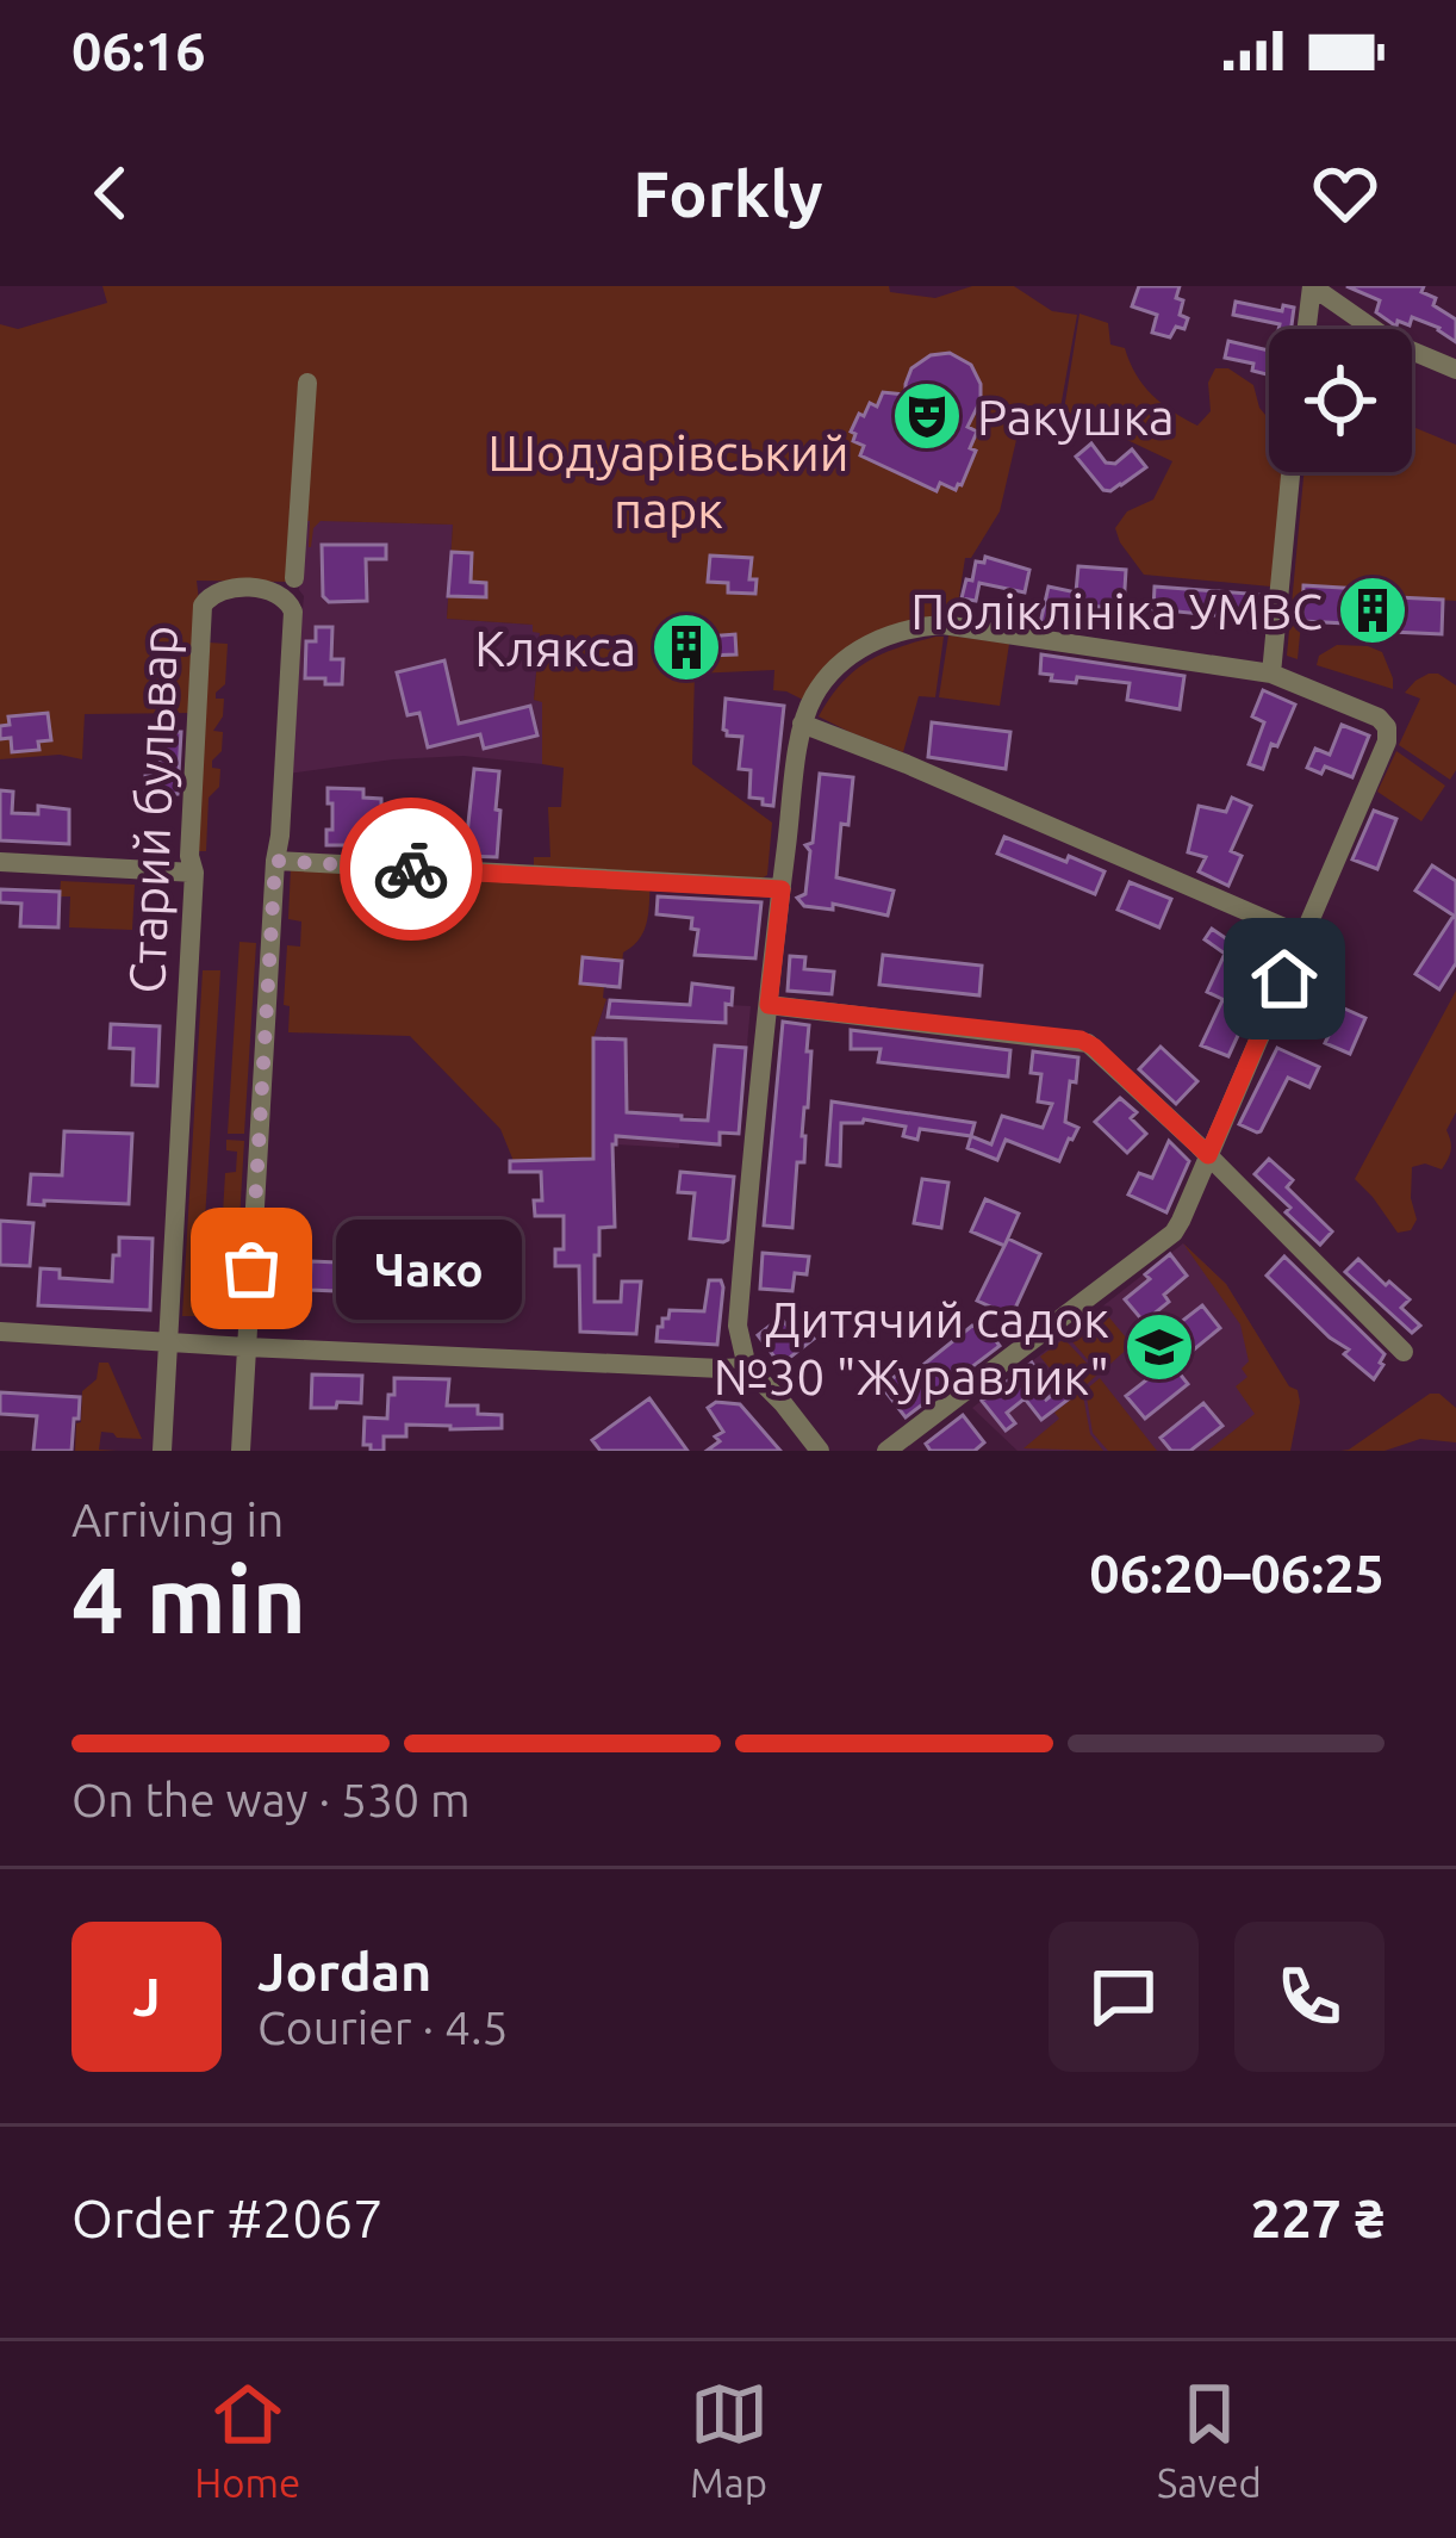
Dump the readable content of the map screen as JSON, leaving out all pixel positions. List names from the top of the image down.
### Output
{
  "streets": {
    "street": ["Старий бульвар"]
  },
  "parks": ["Шодуарівський парк"],
  "places": {
    "theatre": ["Ракушка"],
    "building": ["Поліклініка УМВС", "Клякса"],
    "other": ["Чако"],
    "school or university": ["Дитячий садок №30 \"Журавлик\""]
  },
  "page": {
    "status": "06:16",
    "header": "Forkly",
    "bubble": "Чако",
    "heading": ["4 min", "Arriving in", "06:20–06:25"],
    "panel": [
      "Jordan",
      "Courier · 4.5",
      "Order #2067",
      "227 ₴"
    ],
    "bar": "On the way · 530 m",
    "round": "J",
    "tabs": ["Home", "Map", "Saved"]
  }
}
